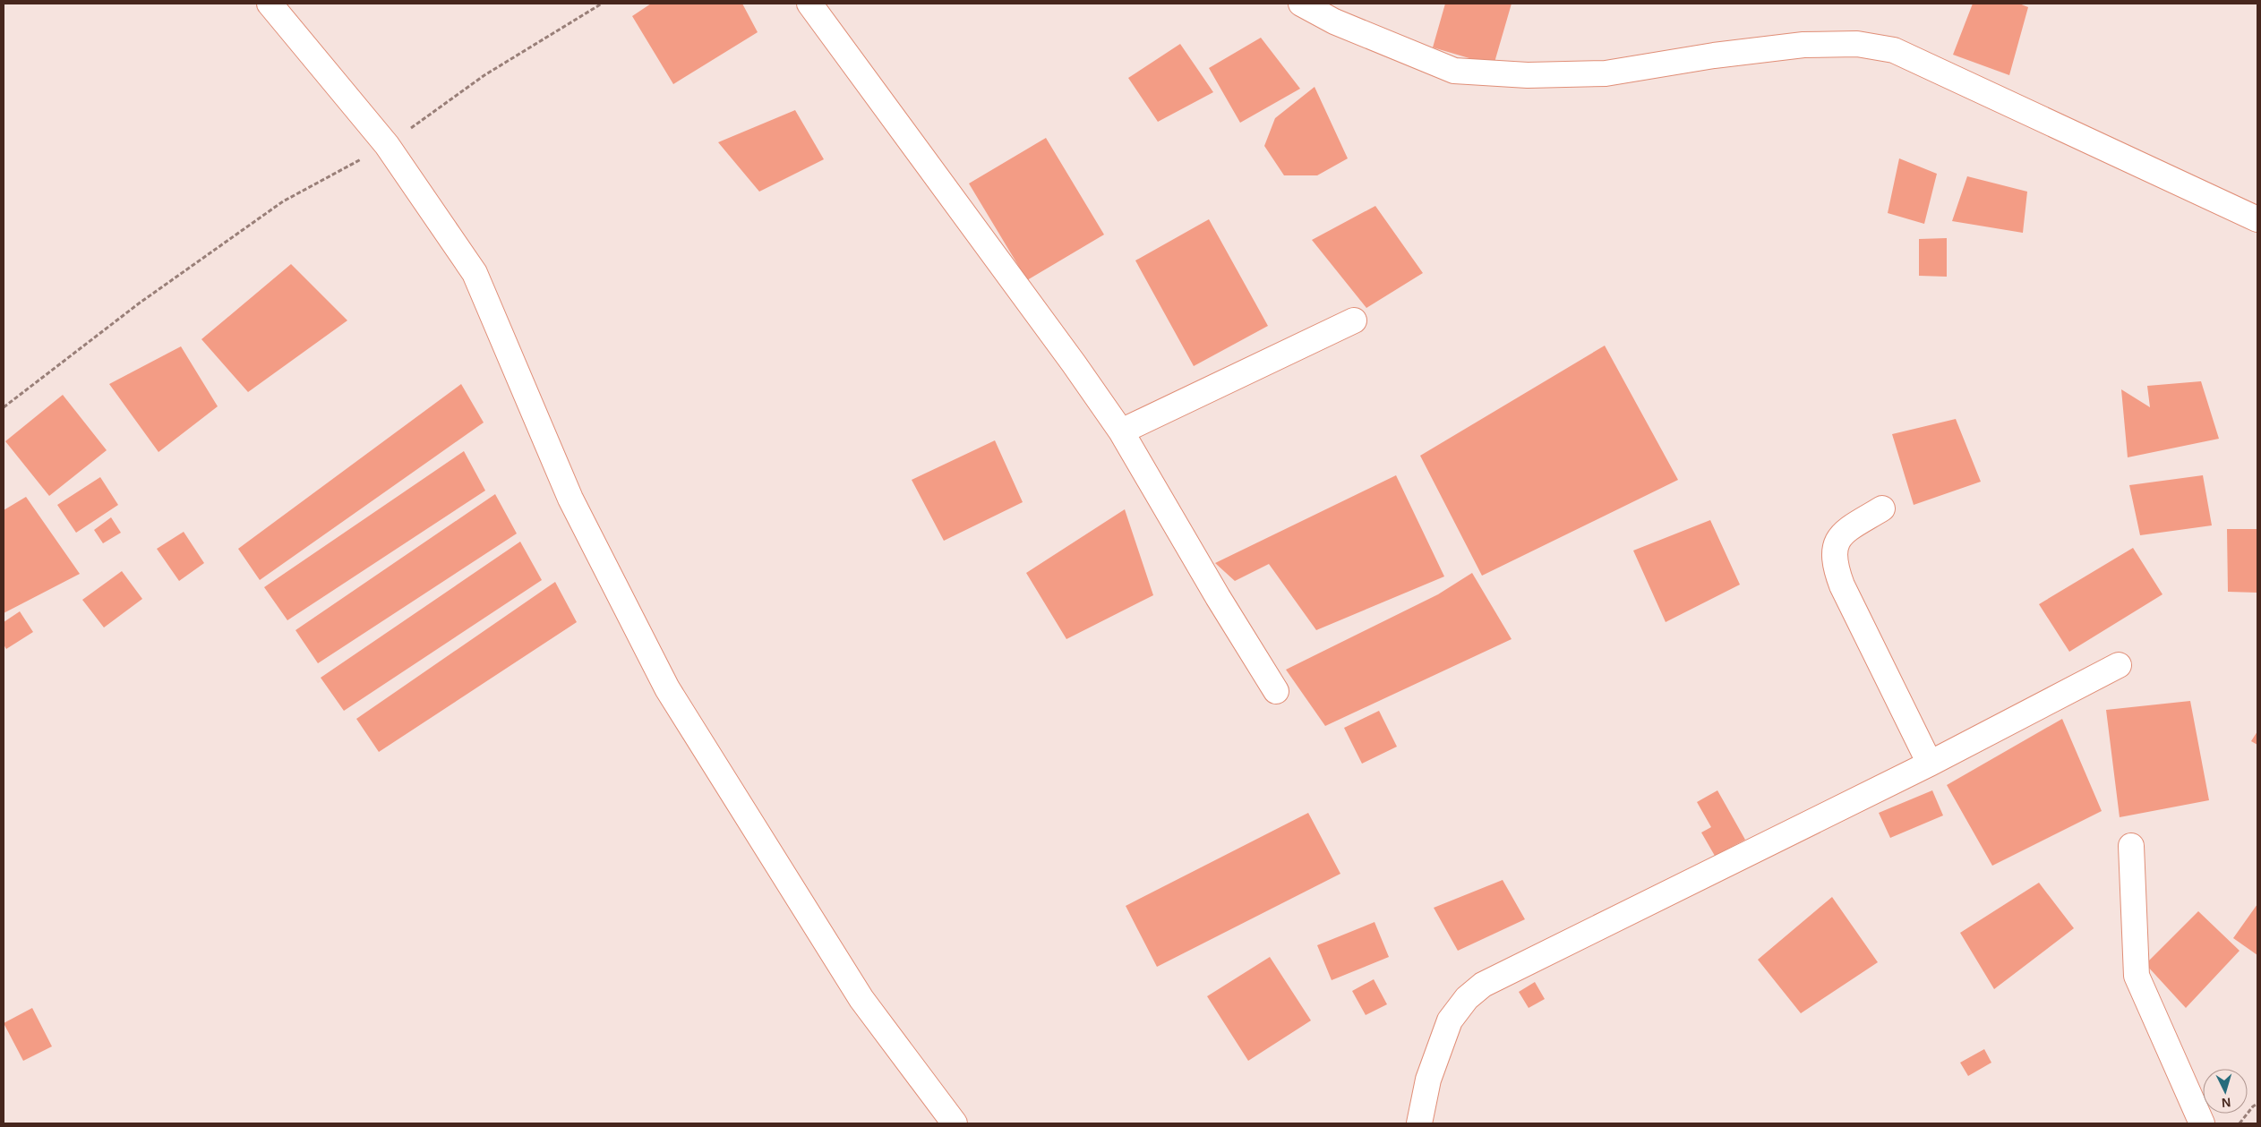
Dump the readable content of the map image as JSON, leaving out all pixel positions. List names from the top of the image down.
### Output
{
  "north": "bottom"
}
